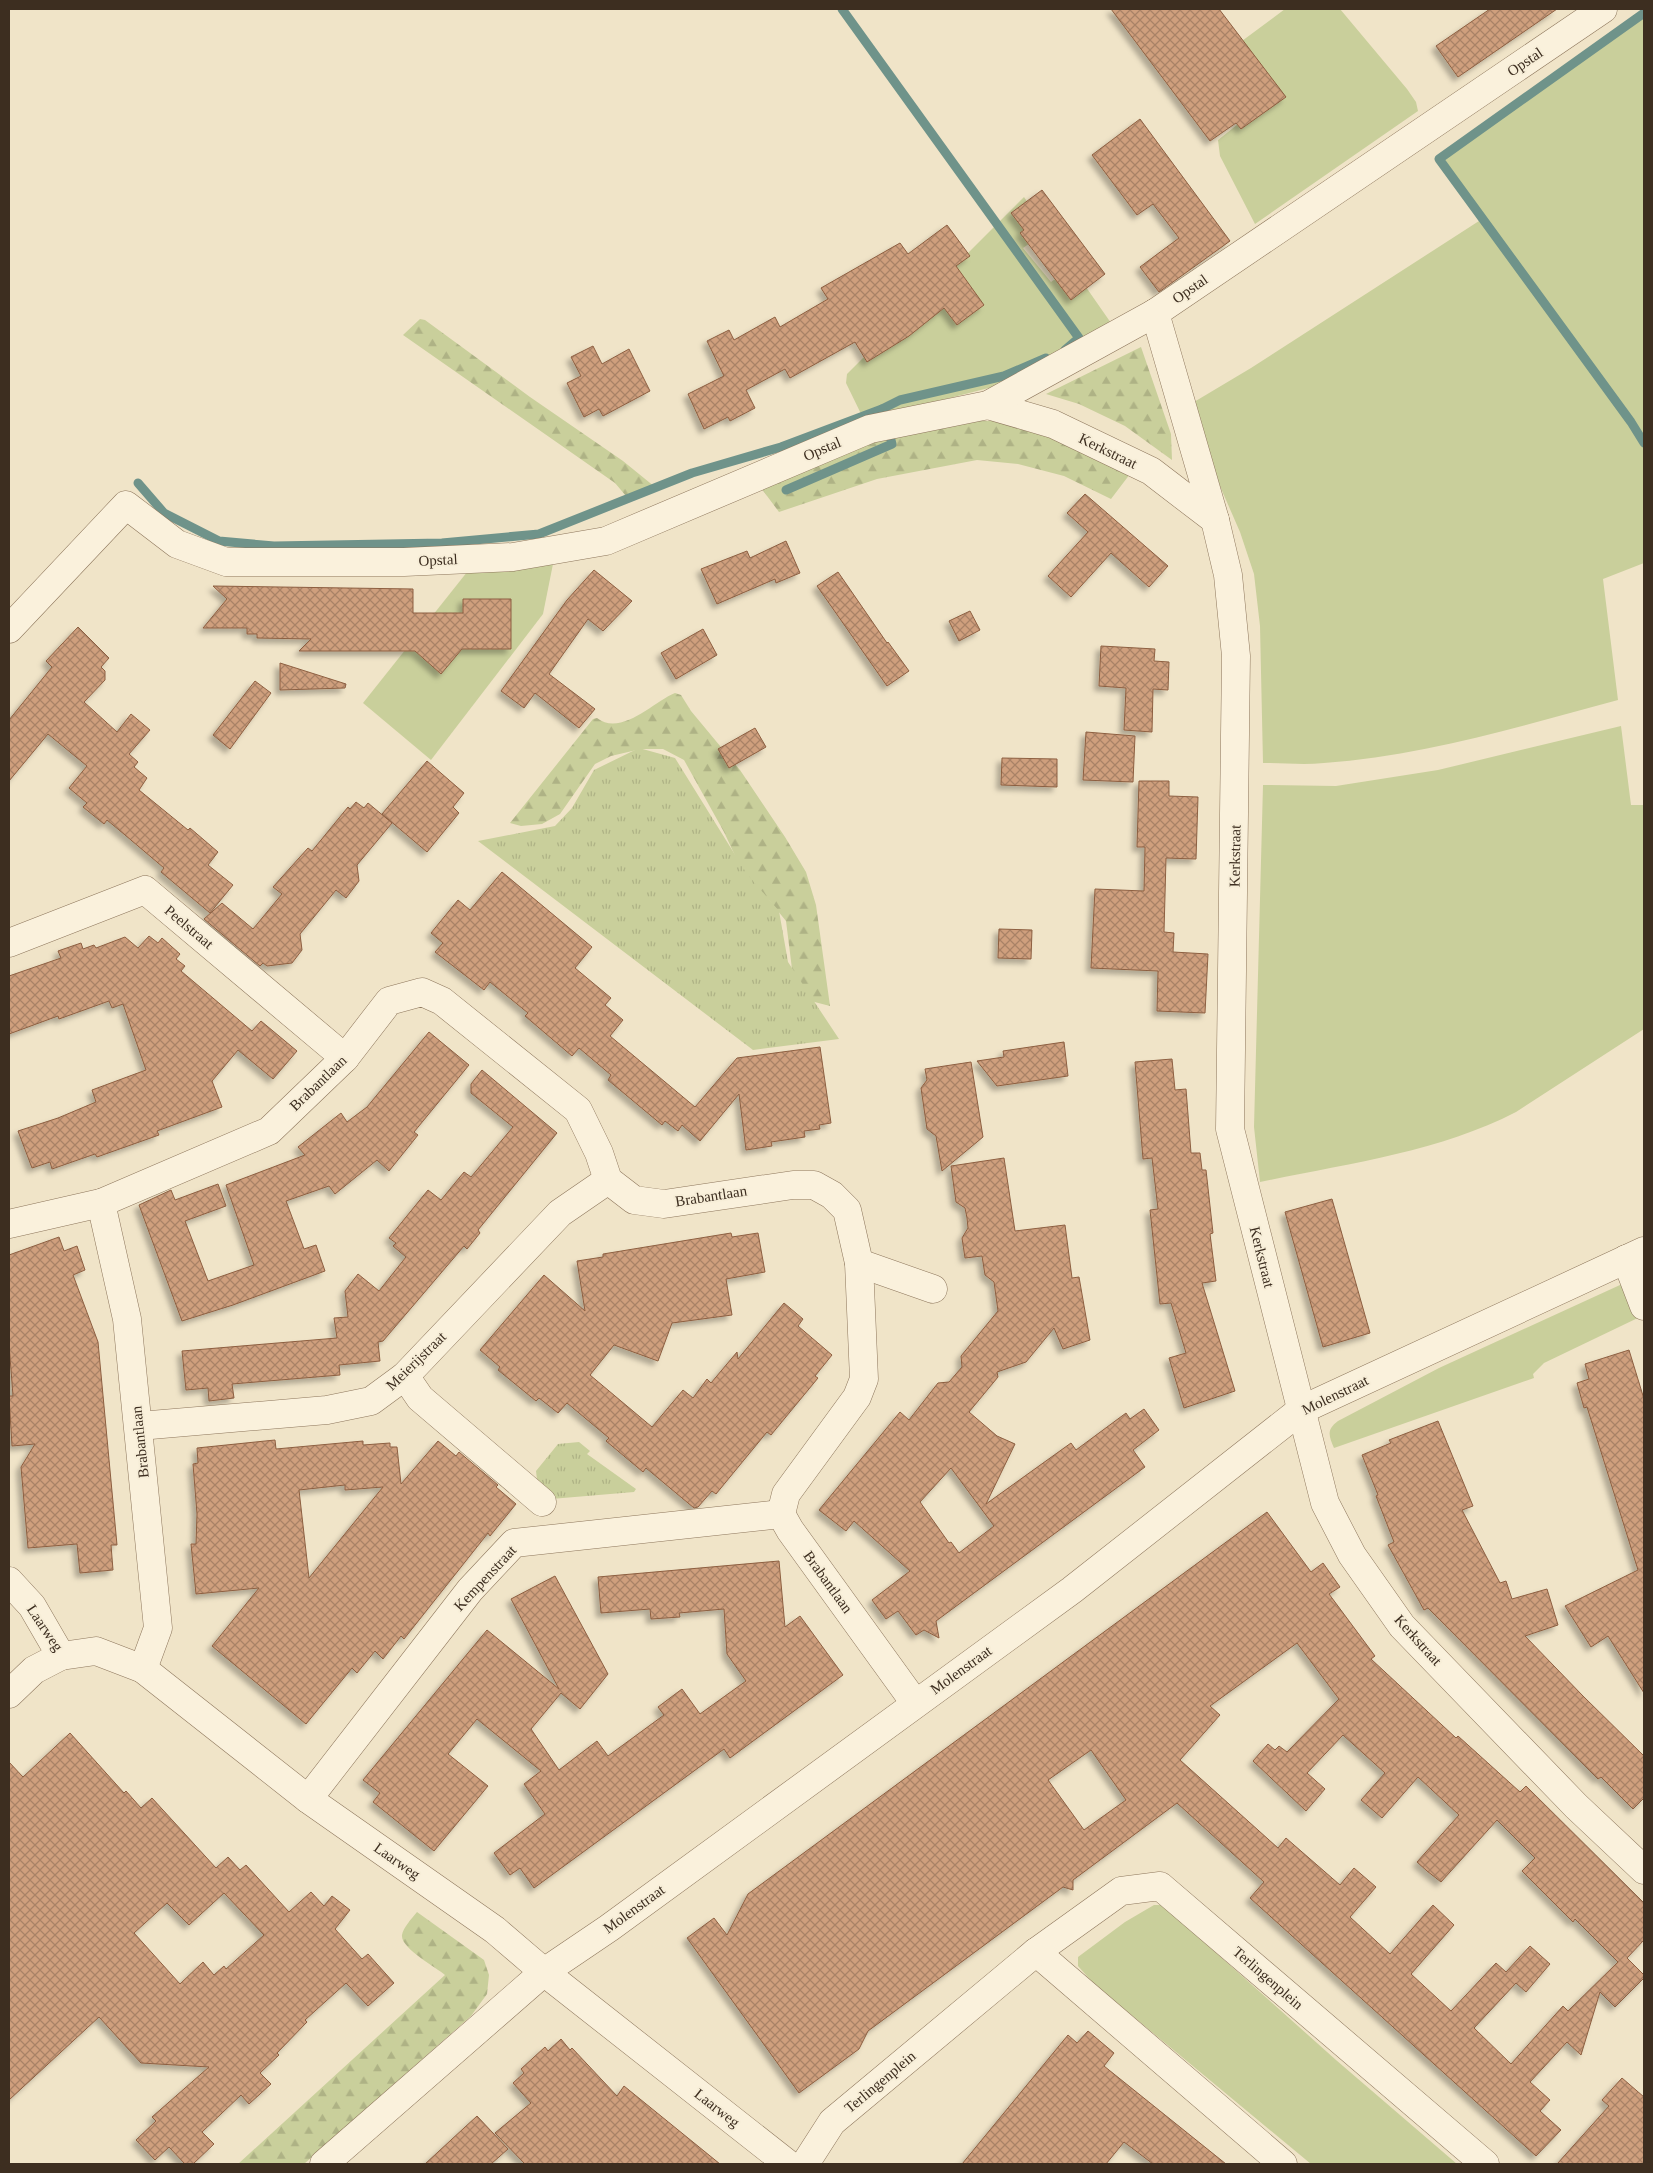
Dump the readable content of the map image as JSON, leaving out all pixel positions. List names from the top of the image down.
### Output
{
  "streets": {
    "street": [
      "Opstal",
      "Kerkstraat",
      "Peelstraat",
      "Brabantlaan",
      "Meierijstraat",
      "Molenstraat",
      "Kempenstraat",
      "Laarweg",
      "Terlingenplein"
    ]
  },
  "crossings": [
    ["Opstal", "Kerkstraat"],
    ["Kerkstraat", "Molenstraat"],
    ["Peelstraat", "Brabantlaan"],
    ["Brabantlaan", "Meierijstraat"],
    ["Brabantlaan", "Molenstraat"],
    ["Brabantlaan", "Kempenstraat"],
    ["Brabantlaan", "Laarweg"],
    ["Molenstraat", "Laarweg"],
    ["Kempenstraat", "Laarweg"]
  ]
}
